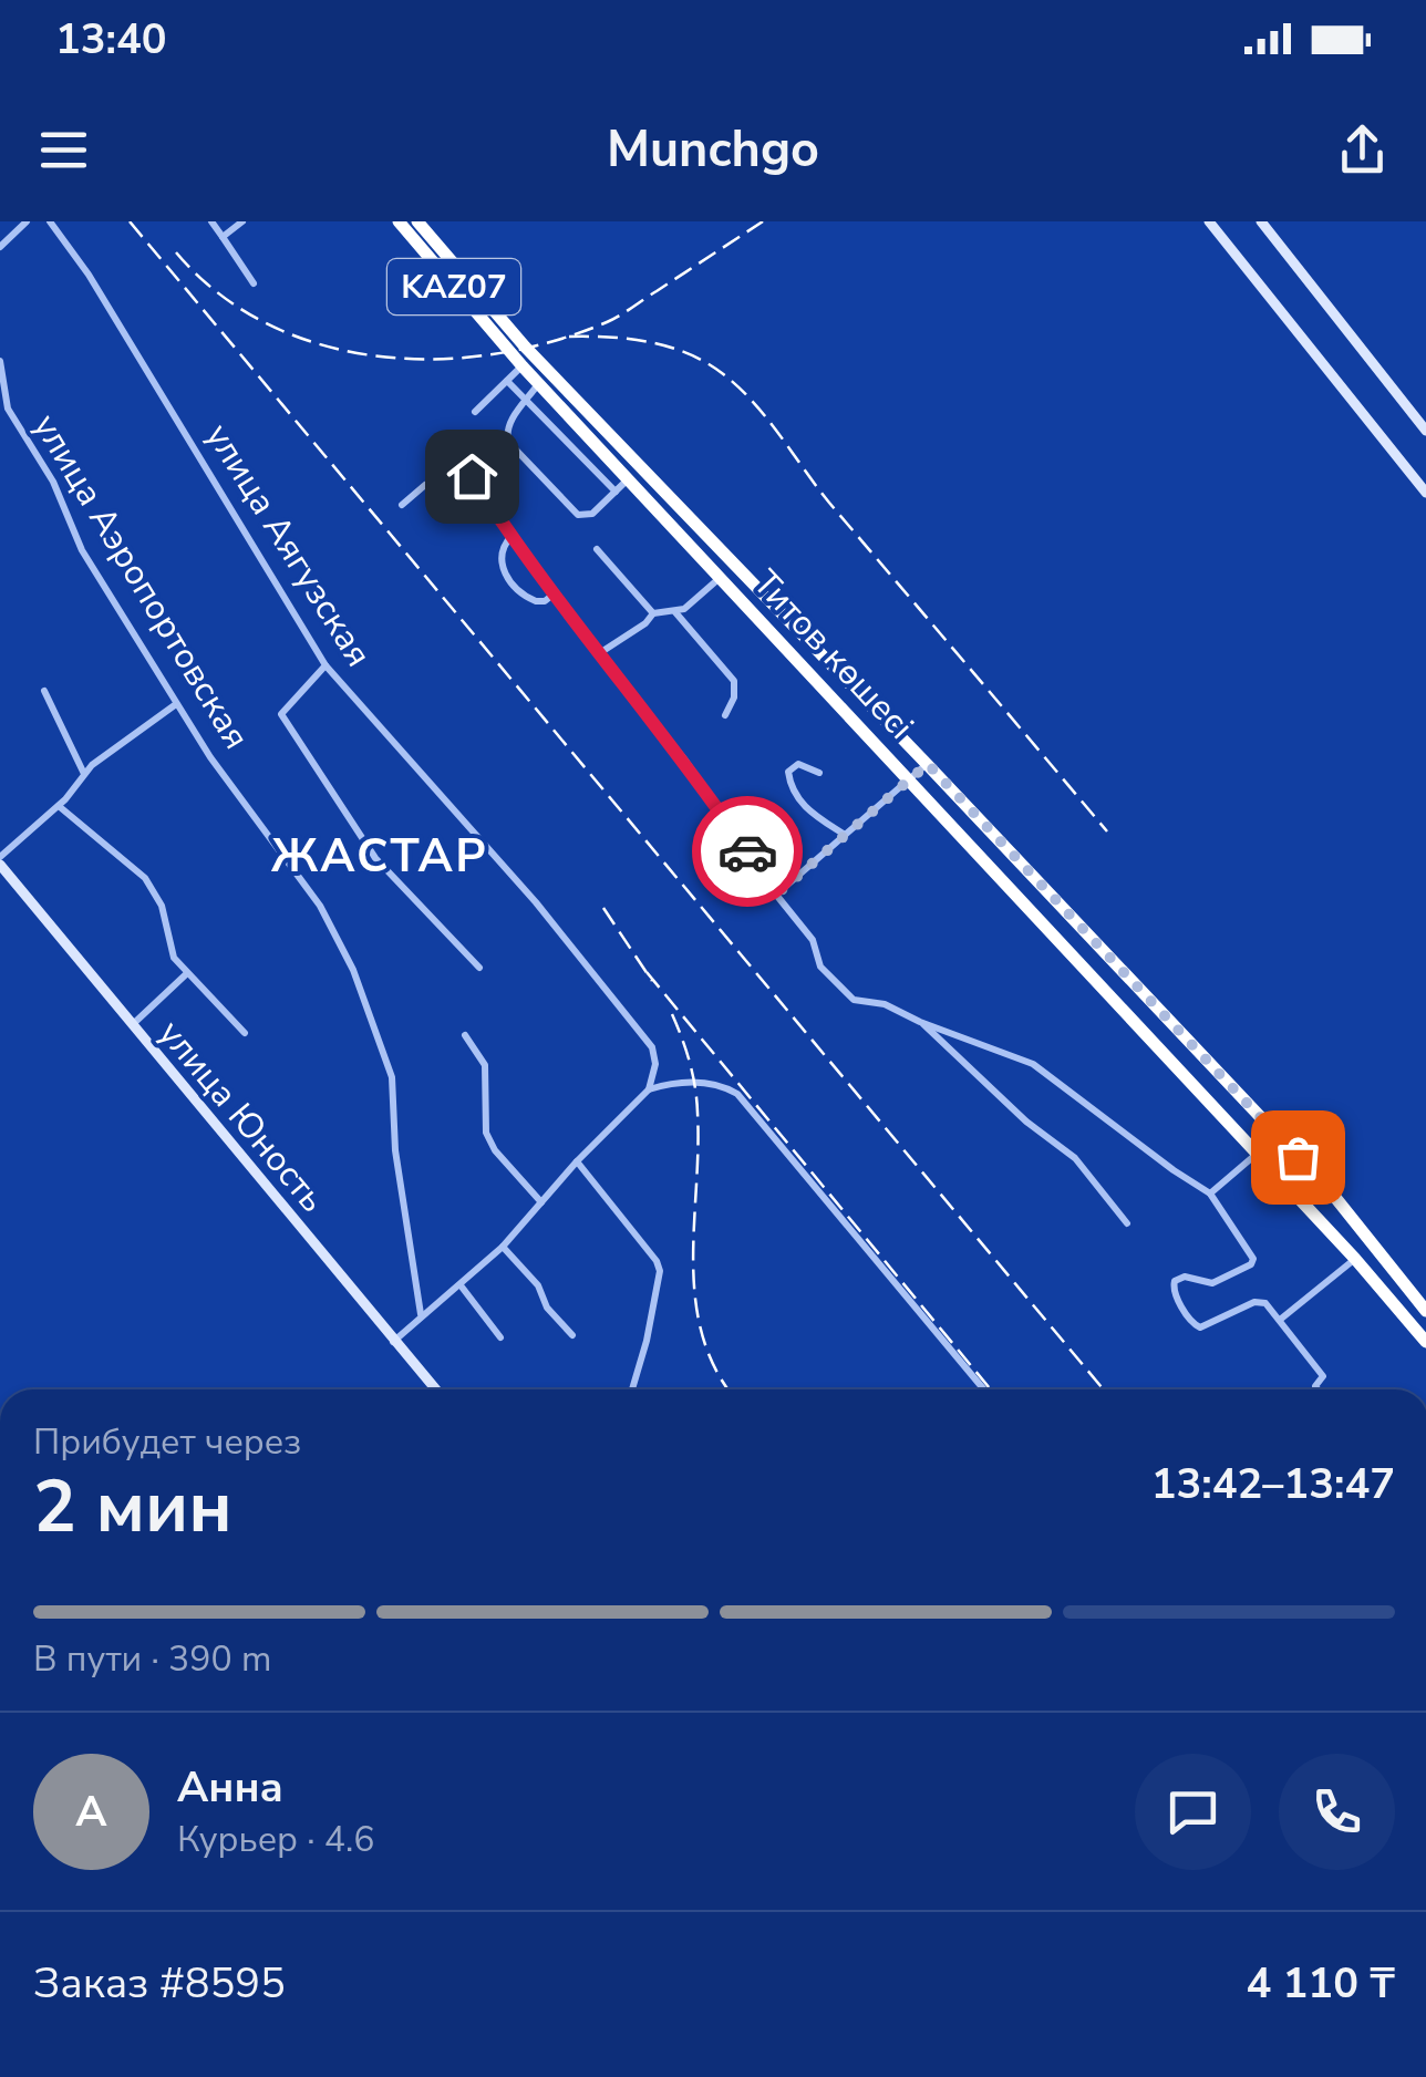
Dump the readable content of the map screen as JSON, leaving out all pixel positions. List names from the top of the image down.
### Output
{
  "streets": {
    "highway": ["KAZ07", "Титов көшесі"],
    "street": ["улица Аягузская", "улица Аэропортовская", "улица Юность"]
  },
  "districts": ["ЖАСТАР"],
  "page": {
    "status": "13:40",
    "header": "Munchgo",
    "heading": ["2 мин", "Прибудет через", "13:42–13:47"],
    "panel": [
      "Анна",
      "Курьер · 4.6",
      "Заказ #8595",
      "4 110 ₸"
    ],
    "bar": "В пути · 390 m",
    "round": "А"
  }
}
